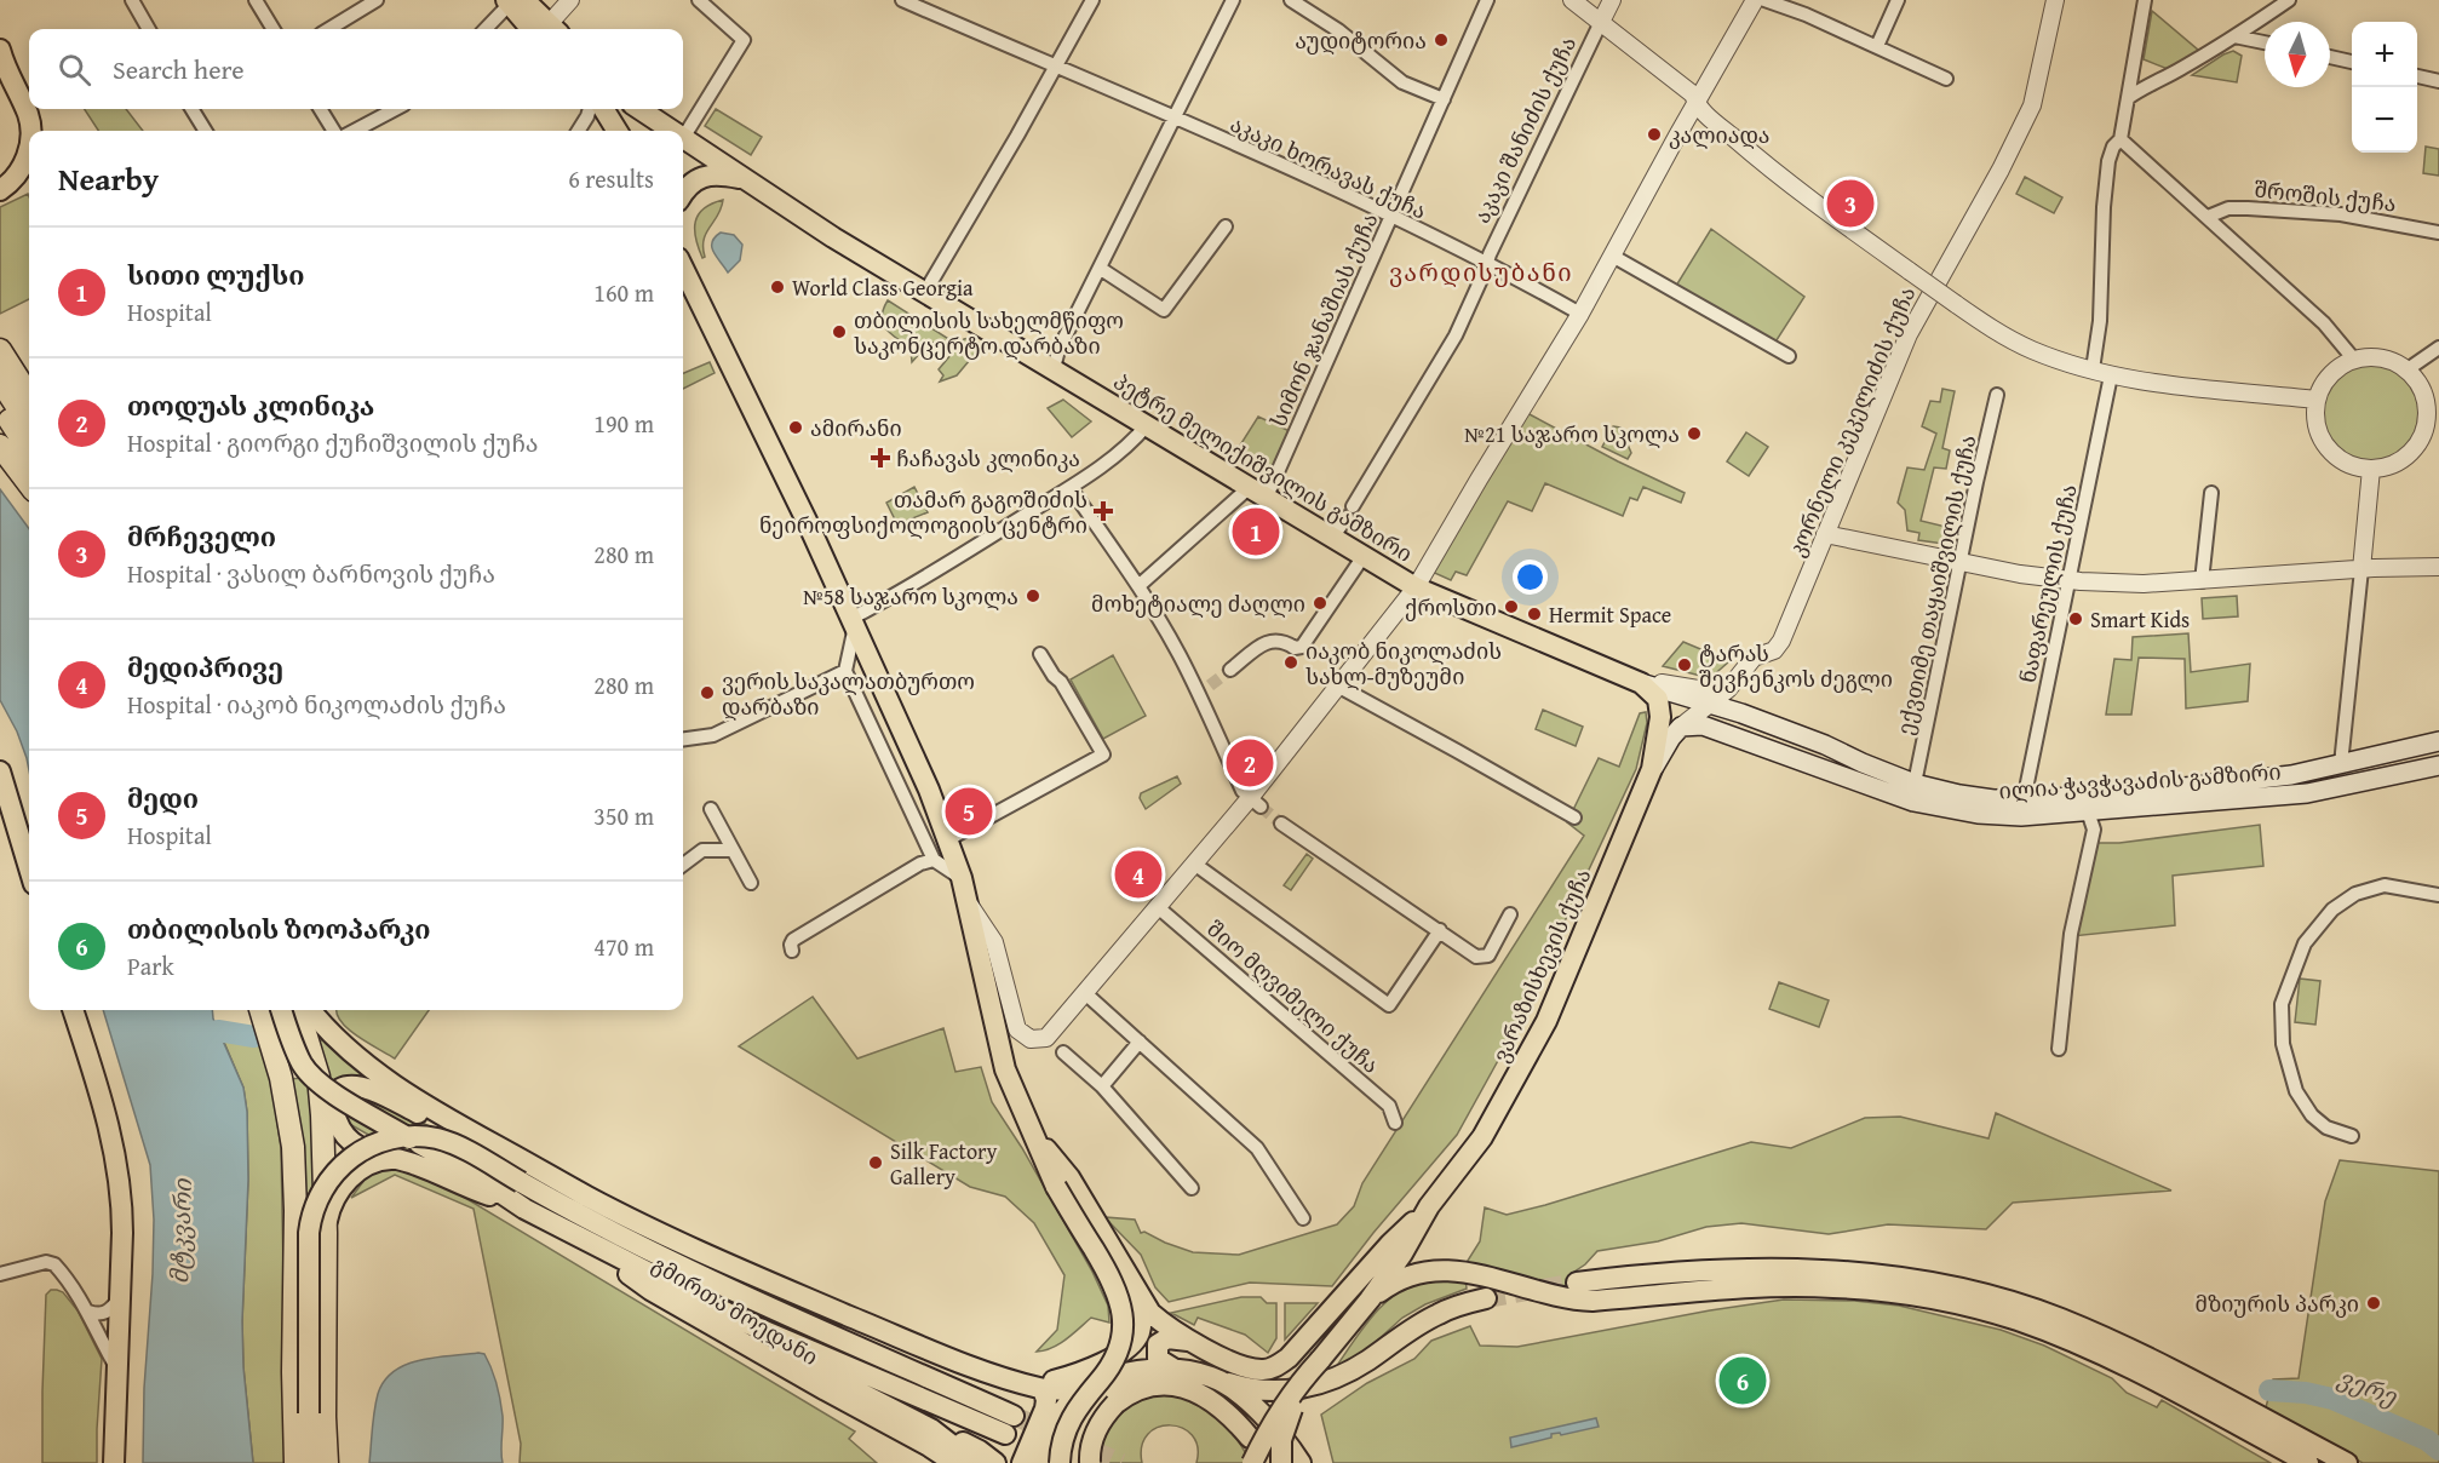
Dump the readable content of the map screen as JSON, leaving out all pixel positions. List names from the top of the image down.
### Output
{
  "streets": {
    "main road": [
      "პეტრე მელიქიშვილის გამზირი",
      "ილია ჭავჭავაძის გამზირი",
      "ვარაზისხევის ქუჩა",
      "გმირთა მოედანი"
    ],
    "street": [
      "აკაკი შანიძის ქუჩა",
      "აკაკი ხორავას ქუჩა",
      "შროშის ქუჩა",
      "სიმონ ჯანაშიას ქუჩა",
      "კორნელი კეკელიძის ქუჩა",
      "ნაფარეულის ქუჩა",
      "ექვთიმე თაყაიშვილის ქუჩა",
      "შიო მღვიმელი ქუჩა"
    ]
  },
  "crossings": [
    ["აკაკი შანიძის ქუჩა", "აკაკი ხორავას ქუჩა"],
    ["აკაკი შანიძის ქუჩა", "პეტრე მელიქიშვილის გამზირი"],
    ["აკაკი ხორავას ქუჩა", "სიმონ ჯანაშიას ქუჩა"],
    ["სიმონ ჯანაშიას ქუჩა", "პეტრე მელიქიშვილის გამზირი"],
    ["კორნელი კეკელიძის ქუჩა", "პეტრე მელიქიშვილის გამზირი"],
    ["კორნელი კეკელიძის ქუჩა", "ილია ჭავჭავაძის გამზირი"],
    ["კორნელი კეკელიძის ქუჩა", "ვარაზისხევის ქუჩა"],
    ["პეტრე მელიქიშვილის გამზირი", "ილია ჭავჭავაძის გამზირი"],
    ["პეტრე მელიქიშვილის გამზირი", "ვარაზისხევის ქუჩა"],
    ["ნაფარეულის ქუჩა", "ილია ჭავჭავაძის გამზირი"],
    ["ექვთიმე თაყაიშვილის ქუჩა", "ილია ჭავჭავაძის გამზირი"],
    ["ილია ჭავჭავაძის გამზირი", "ვარაზისხევის ქუჩა"]
  ],
  "districts": ["ვარდისუბანი"],
  "water": ["მტკვარი", "ვერე"],
  "places": {
    "other": [
      "აუდიტორია",
      "კალიადა",
      "World Class Georgia",
      "თბილისის სახელმწიფო საკონცერტო დარბაზი",
      "ამირანი",
      "№21 საჯარო სკოლა",
      "№58 საჯარო სკოლა",
      "მოხეტიალე ძაღლი",
      "ქროსთი",
      "Hermit Space",
      "Smart Kids",
      "იაკობ ნიკოლაძის სახლ-მუზეუმი",
      "ტარას შევჩენკოს ძეგლი",
      "ვერის საკალათბურთო დარბაზი",
      "Silk Factory Gallery",
      "მზიურის პარკი"
    ],
    "health": ["ჩაჩავას კლინიკა", "თამარ გაგოშიძის ნეიროფსიქოლოგიის ცენტრი"]
  },
  "north": "bottom",
  "page": {
    "map_buttons": ["+", "−"],
    "search": "Search here",
    "heading": ["Nearby", "6 results"],
    "pins": [
      "3",
      "1",
      "2",
      "5",
      "4",
      "6"
    ],
    "list": [
      {
        "mark": "1",
        "name": "სითი ლუქსი",
        "note": "Hospital",
        "value": "160 m"
      },
      {
        "mark": "2",
        "name": "თოდუას კლინიკა",
        "note": "Hospital · გიორგი ქუჩიშვილის ქუჩა",
        "value": "190 m"
      },
      {
        "mark": "3",
        "name": "მრჩეველი",
        "note": "Hospital · ვასილ ბარნოვის ქუჩა",
        "value": "280 m"
      },
      {
        "mark": "4",
        "name": "მედიპრივე",
        "note": "Hospital · იაკობ ნიკოლაძის ქუჩა",
        "value": "280 m"
      },
      {
        "mark": "5",
        "name": "მედი",
        "note": "Hospital",
        "value": "350 m"
      },
      {
        "mark": "6",
        "name": "თბილისის ზოოპარკი",
        "note": "Park",
        "value": "470 m"
      }
    ]
  }
}
